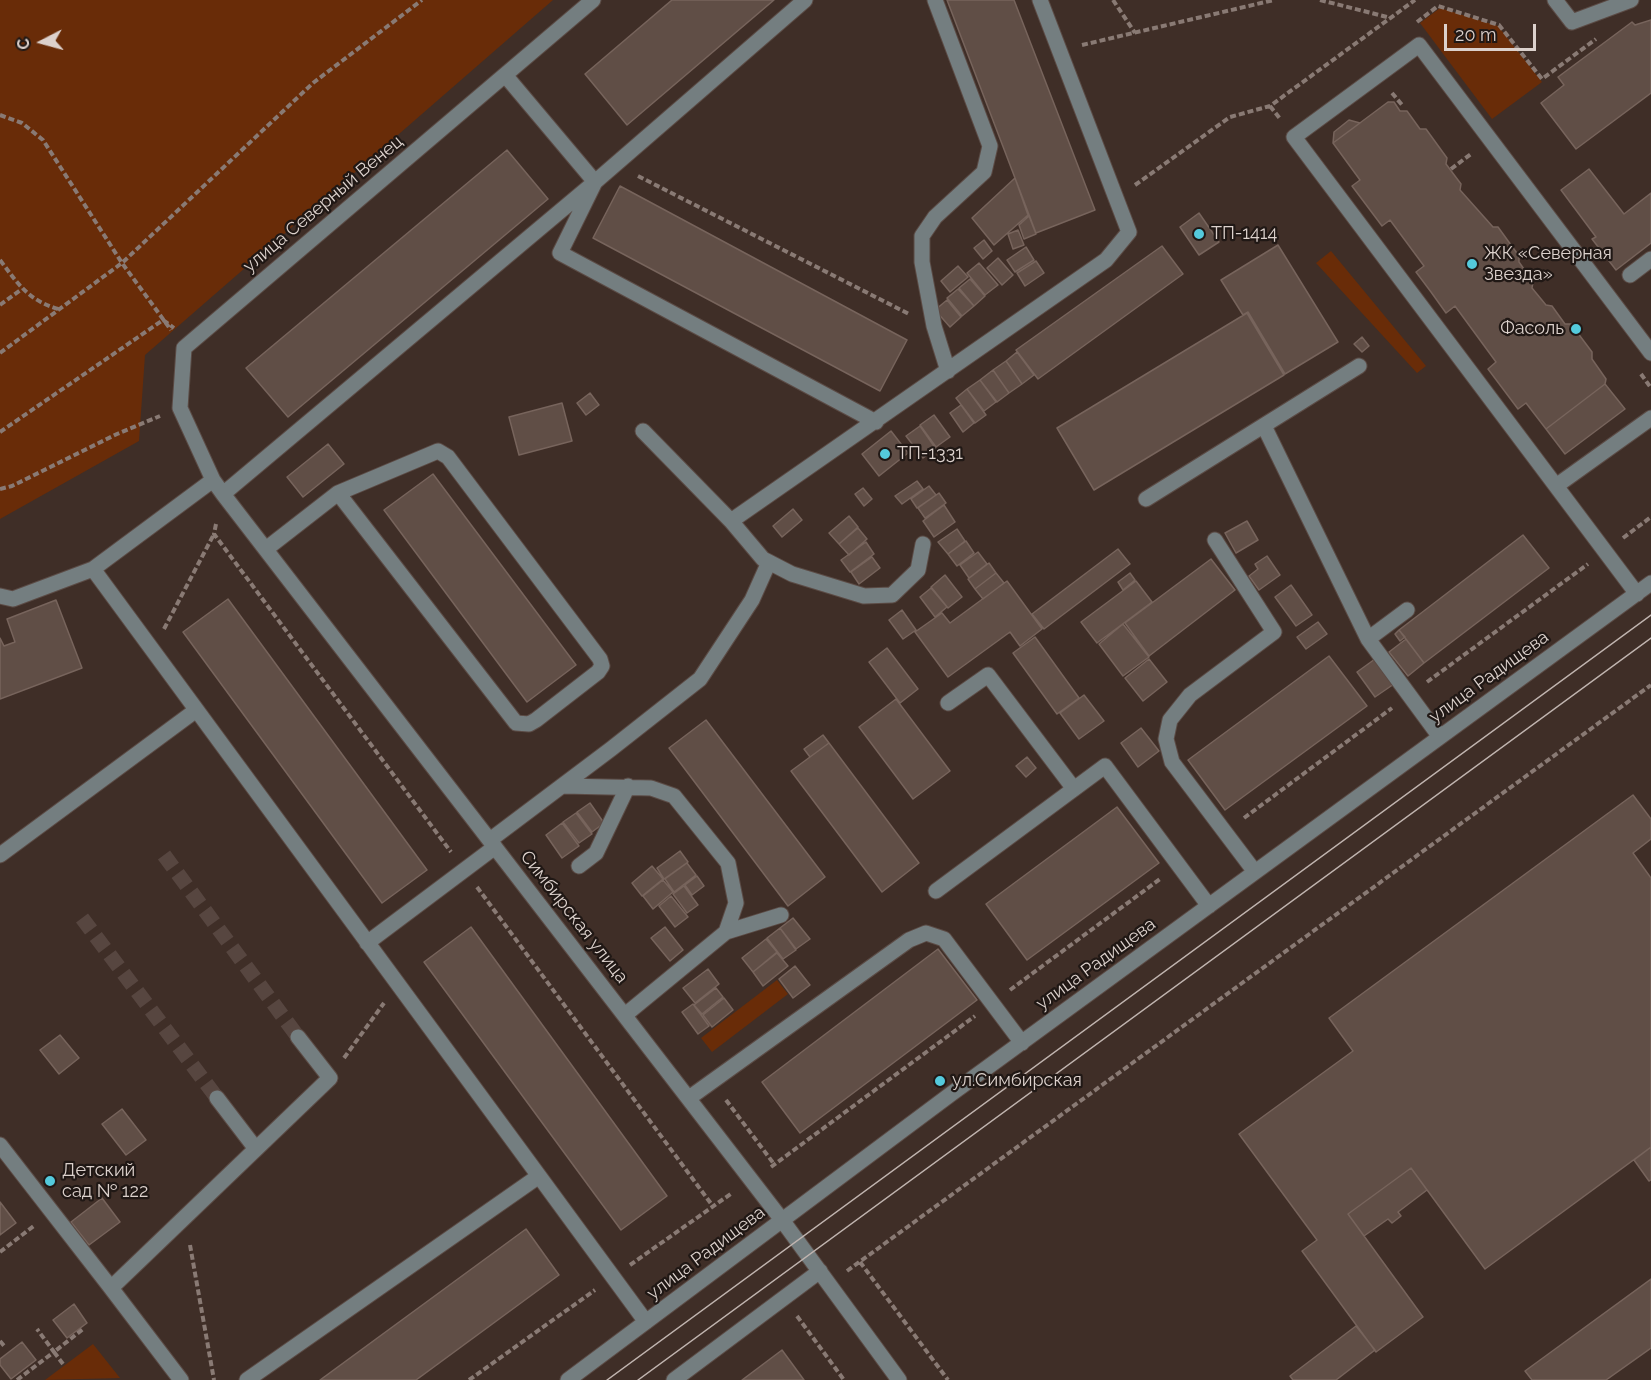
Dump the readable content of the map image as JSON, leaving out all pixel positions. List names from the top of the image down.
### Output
{
  "streets": {
    "street": ["улица Северный Венец", "улица Радищева", "Симбирская улица"]
  },
  "crossings": [
    ["улица Радищева", "Симбирская улица"]
  ],
  "places": [
    "ТП-1414",
    "ЖК «Северная Звезда»",
    "Фасоль",
    "ТП-1331",
    "ул.Симбирская",
    "Детский сад № 122"
  ],
  "scale_bar": "20 m",
  "north": "left"
}
